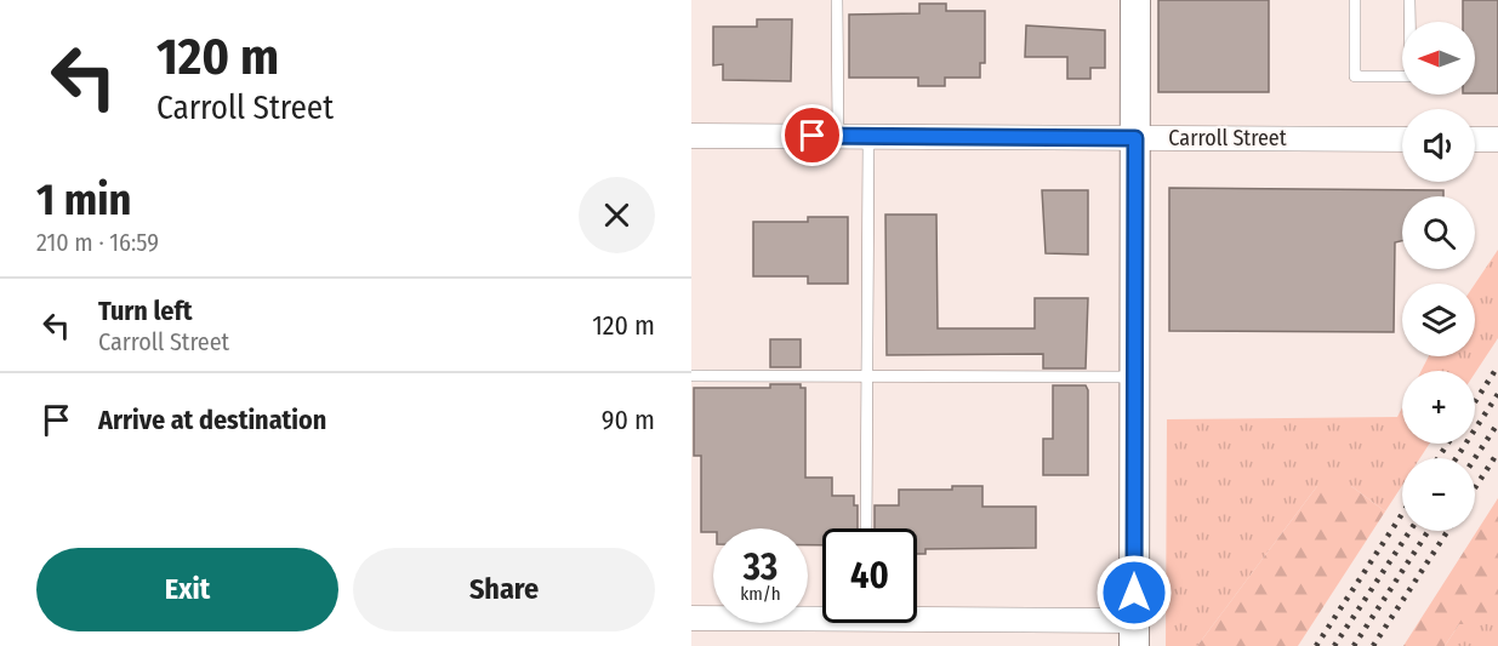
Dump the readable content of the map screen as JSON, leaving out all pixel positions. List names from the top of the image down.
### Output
{
  "streets": {
    "street": ["Carroll Street"]
  },
  "north": "left",
  "page": {
    "turn": ["120 m", "Carroll Street"],
    "map_buttons": ["+", "−"],
    "heading": ["1 min", "210 m · 16:59"],
    "list": [
      {
        "name": "Turn left",
        "note": "Carroll Street",
        "value": "120 m"
      },
      {
        "name": "Arrive at destination",
        "value": "90 m"
      }
    ],
    "speed": "33 km/h",
    "limit": "40",
    "buttons": ["Exit", "Share"]
  }
}
